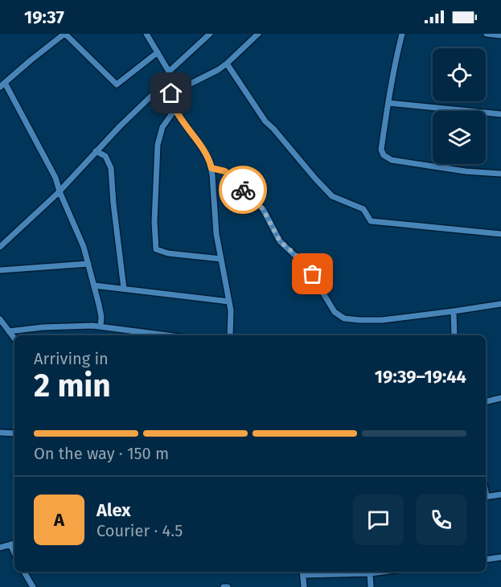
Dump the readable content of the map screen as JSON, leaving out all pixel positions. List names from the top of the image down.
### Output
{
  "page": {
    "status": "19:37",
    "heading": ["2 min", "Arriving in", "19:39–19:44"],
    "panel": ["Alex", "Courier · 4.5"],
    "bar": "On the way · 150 m",
    "round": "A"
  }
}
